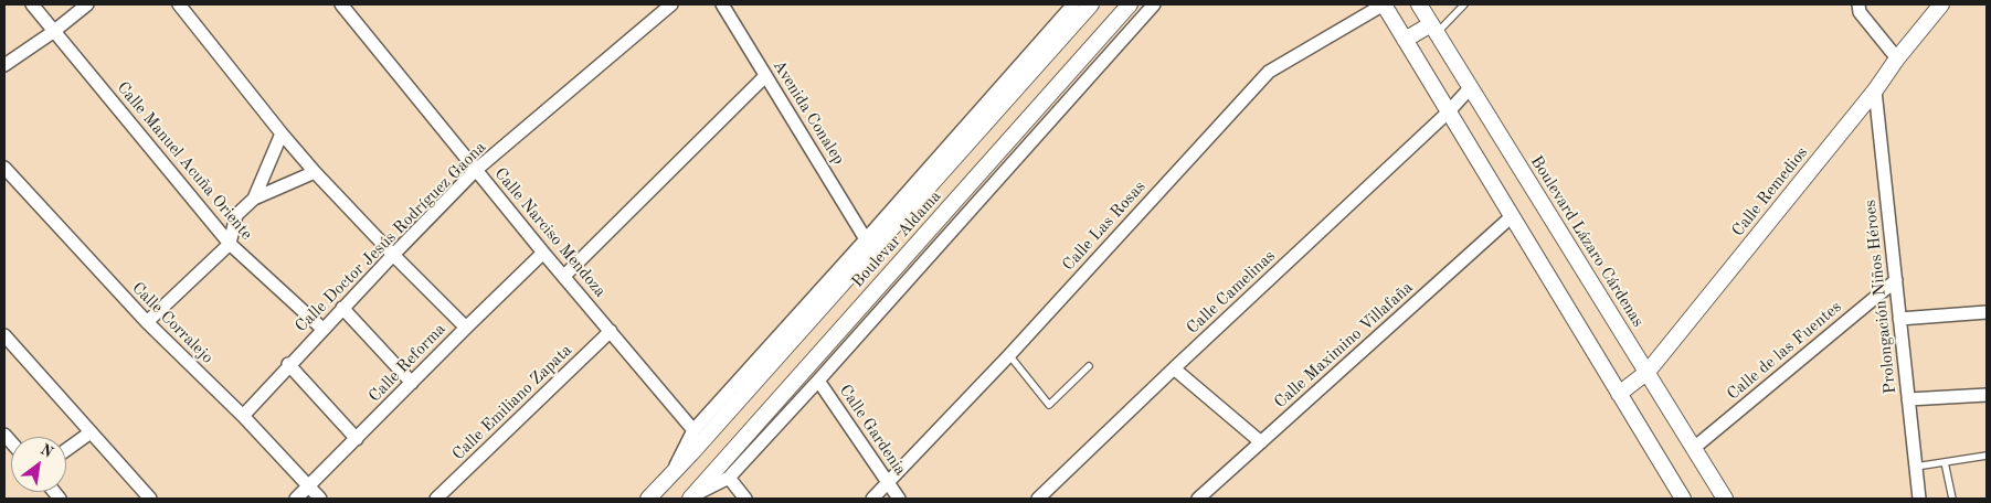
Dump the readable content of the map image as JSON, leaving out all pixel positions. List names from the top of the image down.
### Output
{
  "streets": {
    "street": [
      "Avenida Conalep",
      "Calle Manuel Acuña Oriente",
      "Calle Remedios",
      "Calle Las Rosas",
      "Calle Narciso Mendoza",
      "Calle Doctor Jesús Rodríguez Gaona",
      "Boulevar Aldama",
      "Boulevard Lázaro Cárdenas",
      "Calle Camelinas",
      "Prolongación Niños Héroes",
      "Calle Corralejo",
      "Calle Maximino Villafaña",
      "Calle de las Fuentes",
      "Calle Reforma",
      "Calle Emiliano Zapata",
      "Calle Gardenia"
    ]
  },
  "crossings": [
    ["Avenida Conalep", "Boulevar Aldama"],
    ["Calle Manuel Acuña Oriente", "Calle Doctor Jesús Rodríguez Gaona"],
    ["Calle Remedios", "Boulevard Lázaro Cárdenas"],
    ["Calle Remedios", "Prolongación Niños Héroes"],
    ["Calle Las Rosas", "Calle Gardenia"],
    ["Calle Narciso Mendoza", "Calle Doctor Jesús Rodríguez Gaona"],
    ["Calle Narciso Mendoza", "Boulevar Aldama"],
    ["Calle Narciso Mendoza", "Calle Reforma"],
    ["Calle Narciso Mendoza", "Calle Emiliano Zapata"],
    ["Calle Doctor Jesús Rodríguez Gaona", "Calle Corralejo"],
    ["Boulevard Lázaro Cárdenas", "Calle Camelinas"],
    ["Boulevard Lázaro Cárdenas", "Calle de las Fuentes"],
    ["Prolongación Niños Héroes", "Calle de las Fuentes"],
    ["Calle Corralejo", "Calle Reforma"]
  ],
  "north": "top right"
}
